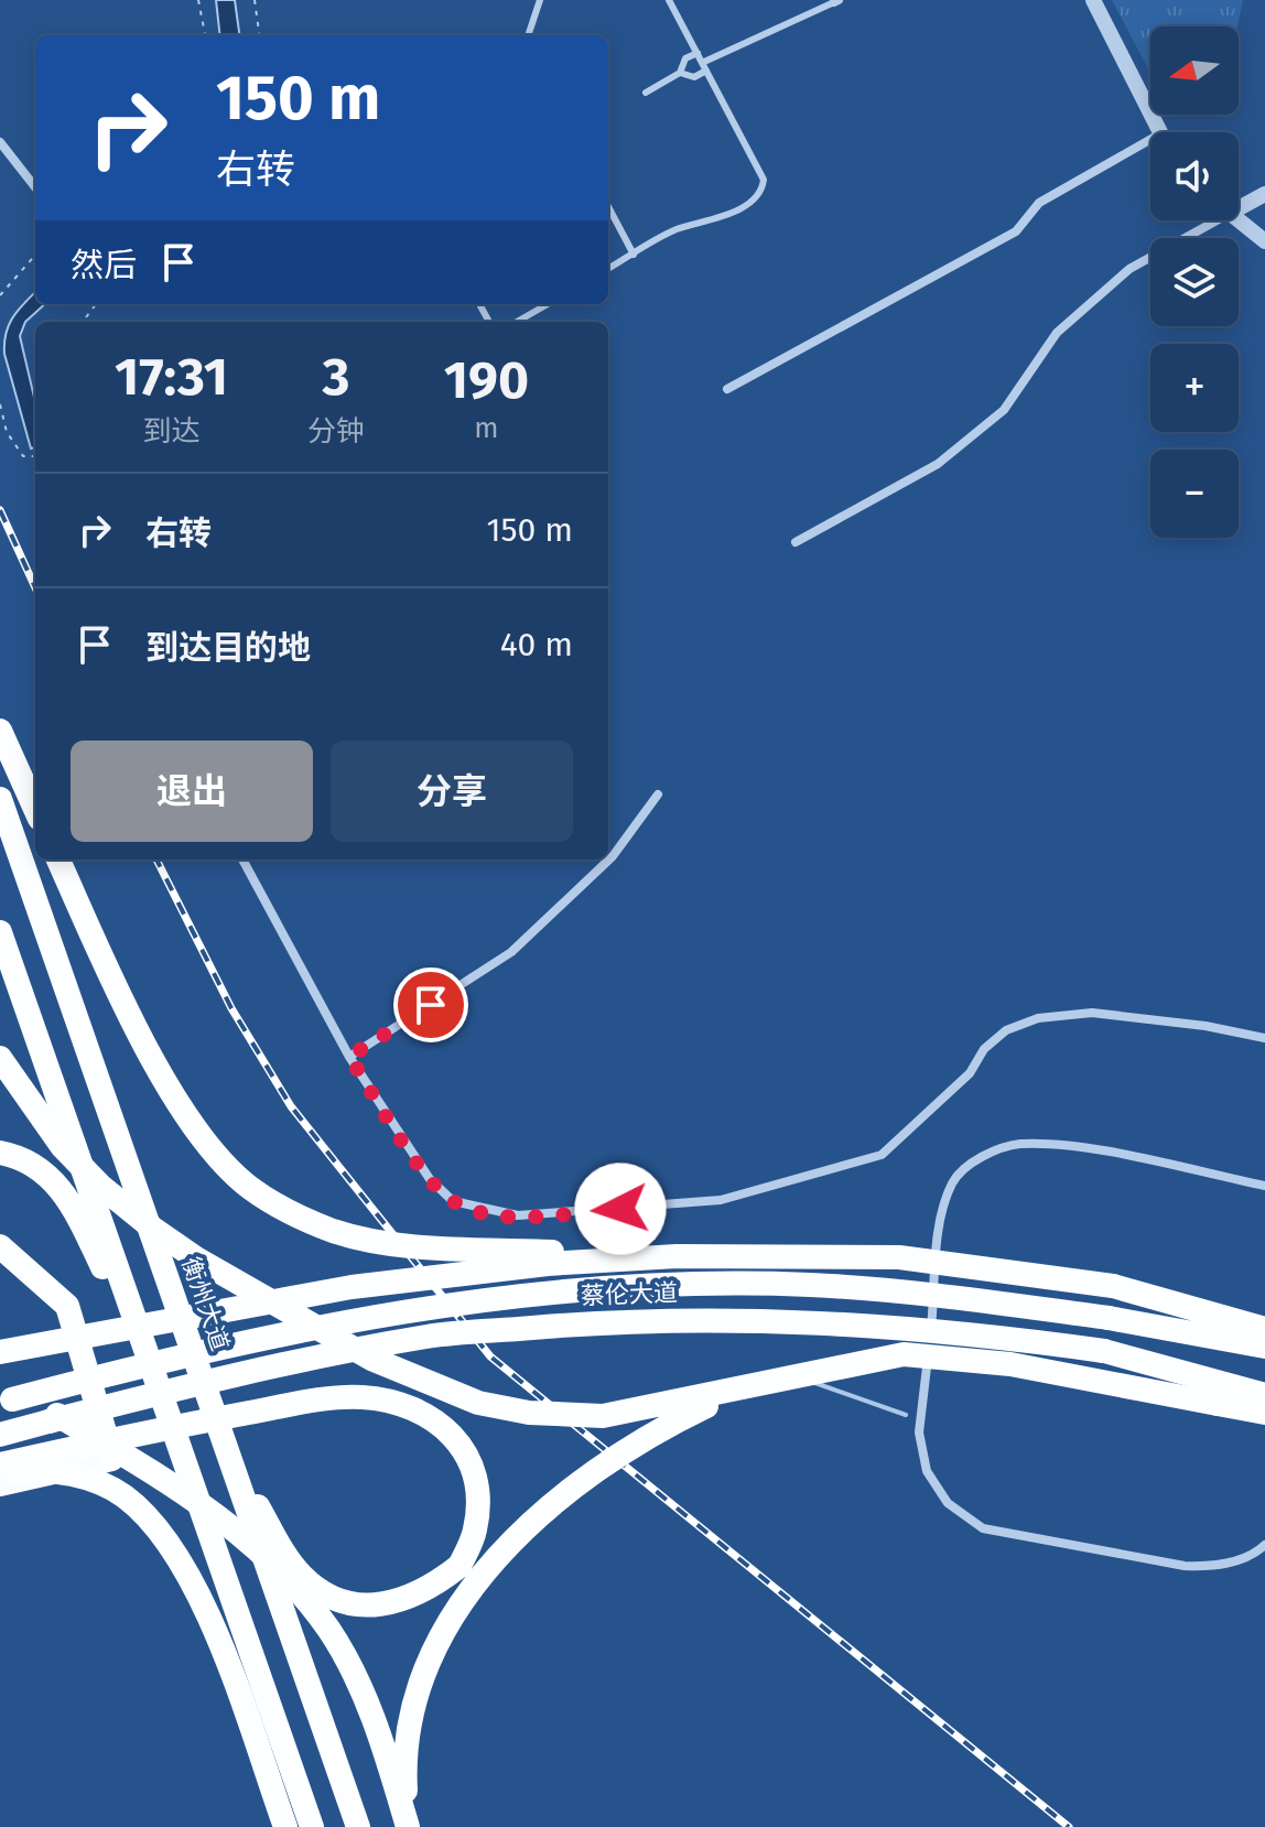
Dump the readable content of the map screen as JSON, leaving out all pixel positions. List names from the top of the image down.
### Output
{
  "streets": {
    "highway": ["蔡伦大道", "衡州大道"]
  },
  "north": "left",
  "page": {
    "map_buttons": ["+", "−"],
    "turn": ["150 m", "右转"],
    "then": "然后",
    "eta": [
      "17:31",
      "到达",
      "3",
      "分钟",
      "190",
      "m"
    ],
    "list": [
      {
        "name": "右转",
        "value": "150 m"
      },
      {
        "name": "到达目的地",
        "value": "40 m"
      }
    ],
    "buttons": ["退出", "分享"]
  }
}
